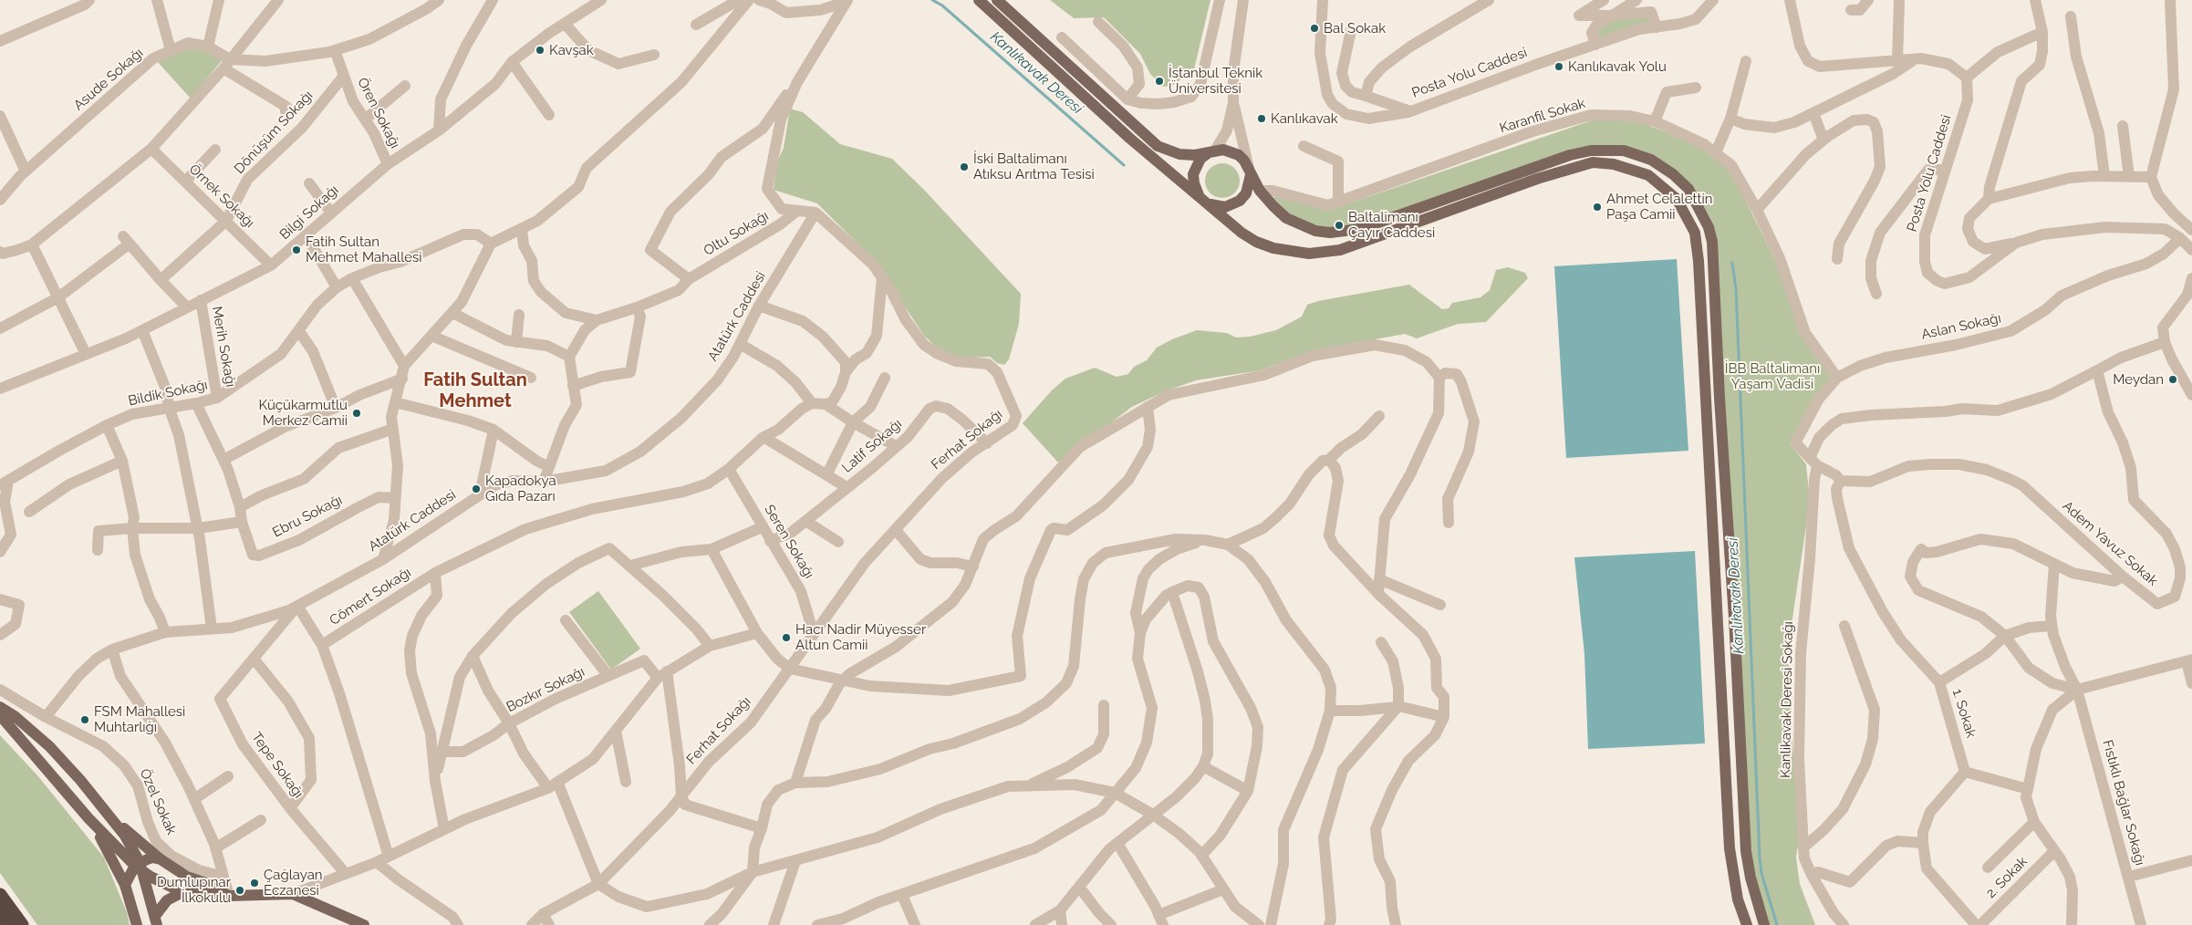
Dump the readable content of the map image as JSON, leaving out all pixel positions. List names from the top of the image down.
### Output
{
  "streets": {
    "street": [
      "Posta Yolu Caddesi",
      "Asude Sokağı",
      "Ören Sokağı",
      "Karanfil Sokak",
      "Dönüşüm Sokağı",
      "Örnek Sokağı",
      "Bilgi Sokağı",
      "Oltu Sokağı",
      "Atatürk Caddesi",
      "Aslan Sokağı",
      "Merih Sokağı",
      "Bildik Sokağı",
      "Ferhat Sokağı",
      "Latif Sokağı",
      "Ebru Sokağı",
      "Seren Sokağı",
      "Adem Yavuz Sokak",
      "Cömert Sokağı",
      "Bozkır Sokağı",
      "Kanlikavak Deresi Sokağı",
      "1. Sokak",
      "Tepe Sokağı",
      "Özel Sokak",
      "Fıstıklı Bağlar Sokağı",
      "2. Sokak"
    ]
  },
  "crossings": [
    ["Posta Yolu Caddesi", "Aslan Sokağı"],
    ["Asude Sokağı", "Ören Sokağı"],
    ["Ören Sokağı", "Dönüşüm Sokağı"],
    ["Ören Sokağı", "Bilgi Sokağı"],
    ["Karanfil Sokak", "Aslan Sokağı"],
    ["Dönüşüm Sokağı", "Örnek Sokağı"],
    ["Örnek Sokağı", "Bilgi Sokağı"],
    ["Bilgi Sokağı", "Merih Sokağı"],
    ["Atatürk Caddesi", "Tepe Sokağı"],
    ["Atatürk Caddesi", "Özel Sokak"],
    ["Merih Sokağı", "Bildik Sokağı"],
    ["Bildik Sokağı", "Ebru Sokağı"],
    ["Ferhat Sokağı", "Latif Sokağı"],
    ["Ferhat Sokağı", "Seren Sokağı"],
    ["Latif Sokağı", "Seren Sokağı"],
    ["Seren Sokağı", "Cömert Sokağı"],
    ["Adem Yavuz Sokak", "Kanlikavak Deresi Sokağı"],
    ["Adem Yavuz Sokak", "1. Sokak"]
  ],
  "districts": ["Fatih Sultan Mehmet"],
  "water": ["Kanlıkavak Deresi"],
  "parks": ["İBB Baltalimanı Yaşam Vadisi"],
  "places": [
    "Bal Sokak",
    "Kavşak",
    "Kanlıkavak Yolu",
    "İstanbul Teknik Üniversitesi",
    "Kanlıkavak",
    "İski Baltalimanı Atıksu Arıtma Tesisi",
    "Ahmet Celalettin Paşa Camii",
    "Baltalimanı Çayır Caddesi",
    "Fatih Sultan Mehmet Mahallesi",
    "Meydan",
    "Küçükarmutlu Merkez Camii",
    "Kapadokya Gıda Pazarı",
    "Hacı Nadir Müyesser Altun Camii",
    "FSM Mahallesi Muhtarlığı",
    "Çağlayan Eczanesi",
    "Dumlupınar İlkokulu"
  ]
}
